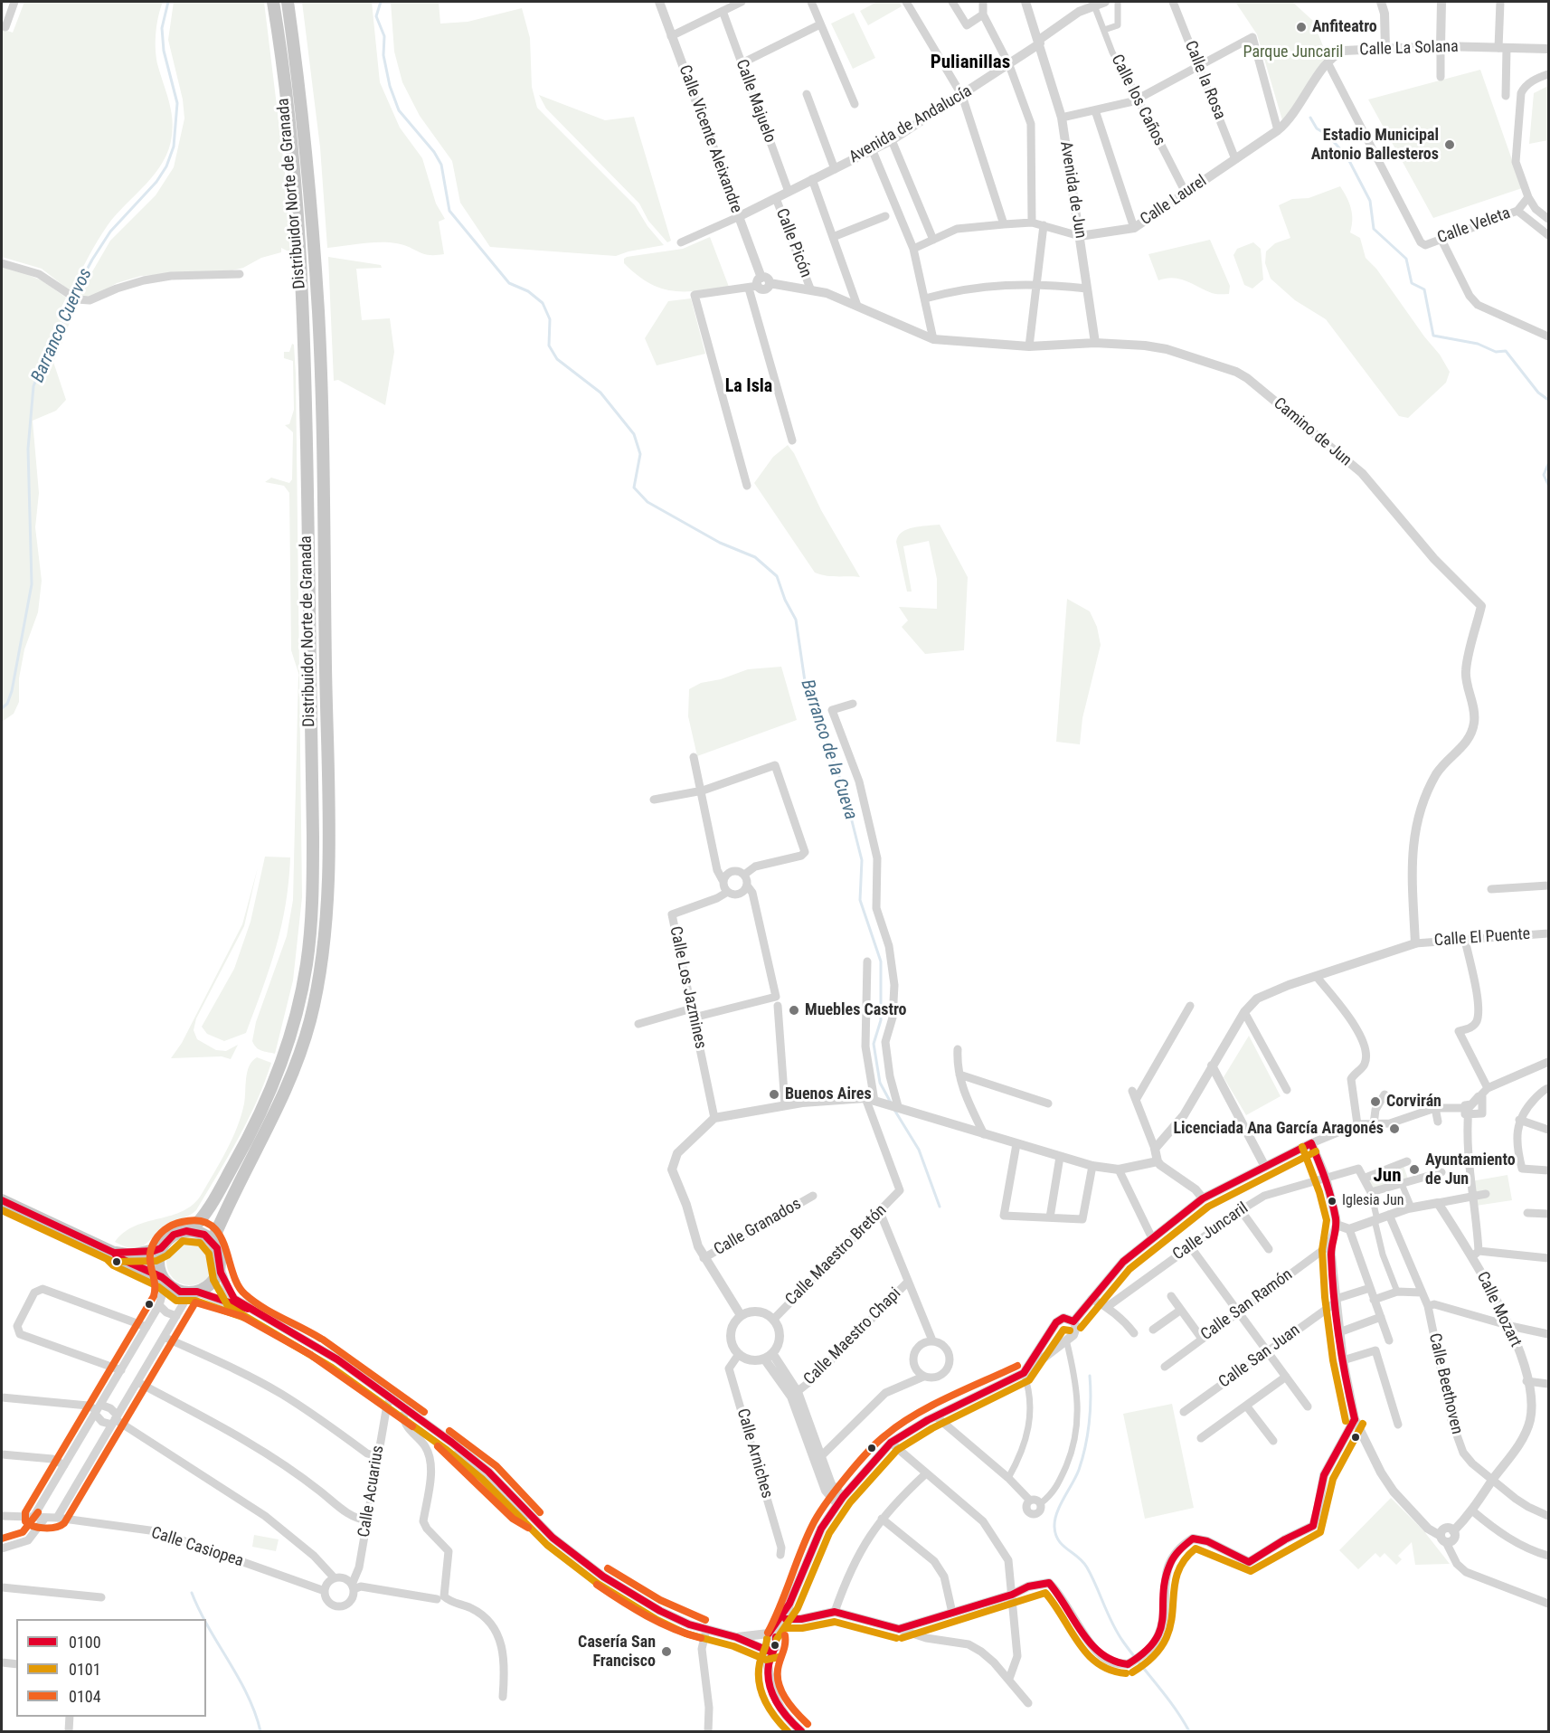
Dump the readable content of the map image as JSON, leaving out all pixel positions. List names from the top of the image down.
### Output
{
  "streets": {
    "main road": ["Distribuidor Norte de Granada"],
    "street": [
      "Calle La Solana",
      "Calle la Rosa",
      "Calle los Caños",
      "Calle Majuelo",
      "Avenida de Andalucía",
      "Calle Vicente Aleixandre",
      "Avenida de Jun",
      "Calle Laurel",
      "Calle Veleta",
      "Calle Picón",
      "Camino de Jun",
      "Calle El Puente",
      "Calle Los Jazmines",
      "Calle Granados",
      "Calle Juncaril",
      "Calle Maestro Bretón",
      "Calle San Ramón",
      "Calle Mozart",
      "Calle Maestro Chapi",
      "Calle San Juan",
      "Calle Beethoven",
      "Calle Arniches",
      "Calle Acuarius",
      "Calle Casiopea"
    ]
  },
  "crossings": [
    ["Calle La Solana", "Calle Laurel"],
    ["Calle La Solana", "Calle Veleta"],
    ["Calle la Rosa", "Calle Laurel"],
    ["Calle los Caños", "Avenida de Andalucía"],
    ["Calle los Caños", "Calle Laurel"],
    ["Calle Majuelo", "Avenida de Andalucía"],
    ["Avenida de Andalucía", "Calle Vicente Aleixandre"],
    ["Avenida de Andalucía", "Avenida de Jun"],
    ["Avenida de Andalucía", "Calle Picón"],
    ["Calle Vicente Aleixandre", "Camino de Jun"],
    ["Avenida de Jun", "Calle Laurel"],
    ["Avenida de Jun", "Camino de Jun"],
    ["Calle Laurel", "Calle Veleta"],
    ["Calle Picón", "Camino de Jun"],
    ["Camino de Jun", "Calle El Puente"],
    ["Calle Maestro Bretón", "Calle Arniches"],
    ["Calle Mozart", "Calle Beethoven"],
    ["Calle Acuarius", "Calle Casiopea"]
  ],
  "districts": ["Pulianillas", "La Isla", "Jun"],
  "water": ["Barranco Cuervos", "Barranco de la Cueva"],
  "parks": ["Parque Juncaril"],
  "places": [
    "Anfiteatro",
    "Estadio Municipal Antonio Ballesteros",
    "Muebles Castro",
    "Buenos Aires",
    "Corvirán",
    "Licenciada Ana García Aragonés",
    "Ayuntamiento de Jun",
    "Iglesia Jun",
    "Casería San Francisco"
  ],
  "lines": ["transit line 0100", "transit line 0101", "transit line 0104"],
  "legend": ["0100", "0101", "0104"]
}
